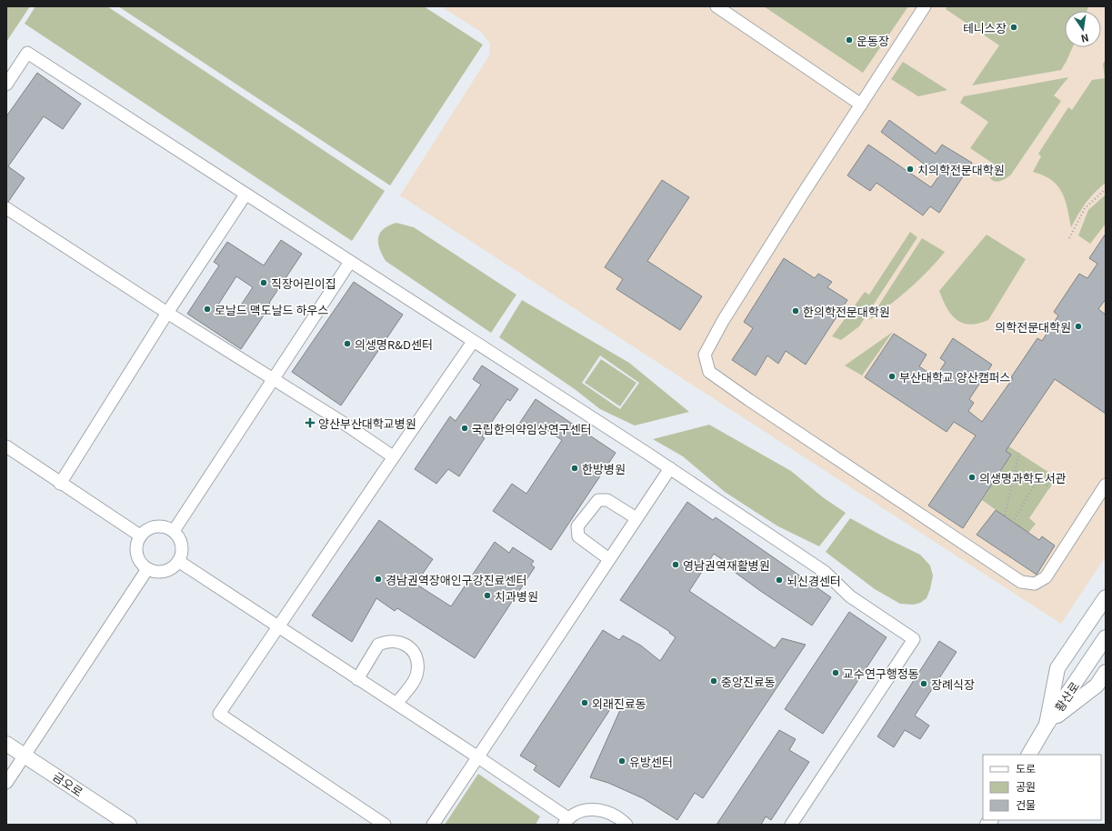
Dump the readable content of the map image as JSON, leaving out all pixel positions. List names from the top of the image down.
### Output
{
  "streets": {
    "main road": ["황산로", "금오로"]
  },
  "places": {
    "other": [
      "테니스장",
      "운동장",
      "치의학전문대학원",
      "직장어린이집",
      "로날드 맥도날드 하우스",
      "한의학전문대학원",
      "의학전문대학원",
      "의생명R&D센터",
      "부산대학교 양산캠퍼스",
      "국립한의약임상연구센터",
      "한방병원",
      "의생명과학도서관",
      "영남권역재활병원",
      "경남권역장애인구강진료센터",
      "뇌신경센터",
      "치과병원",
      "교수연구행정동",
      "중앙진료동",
      "장례식장",
      "외래진료동",
      "유방센터"
    ],
    "health": ["양산부산대학교병원"]
  },
  "legend": ["도로", "공원", "건물"],
  "north": "bottom"
}
